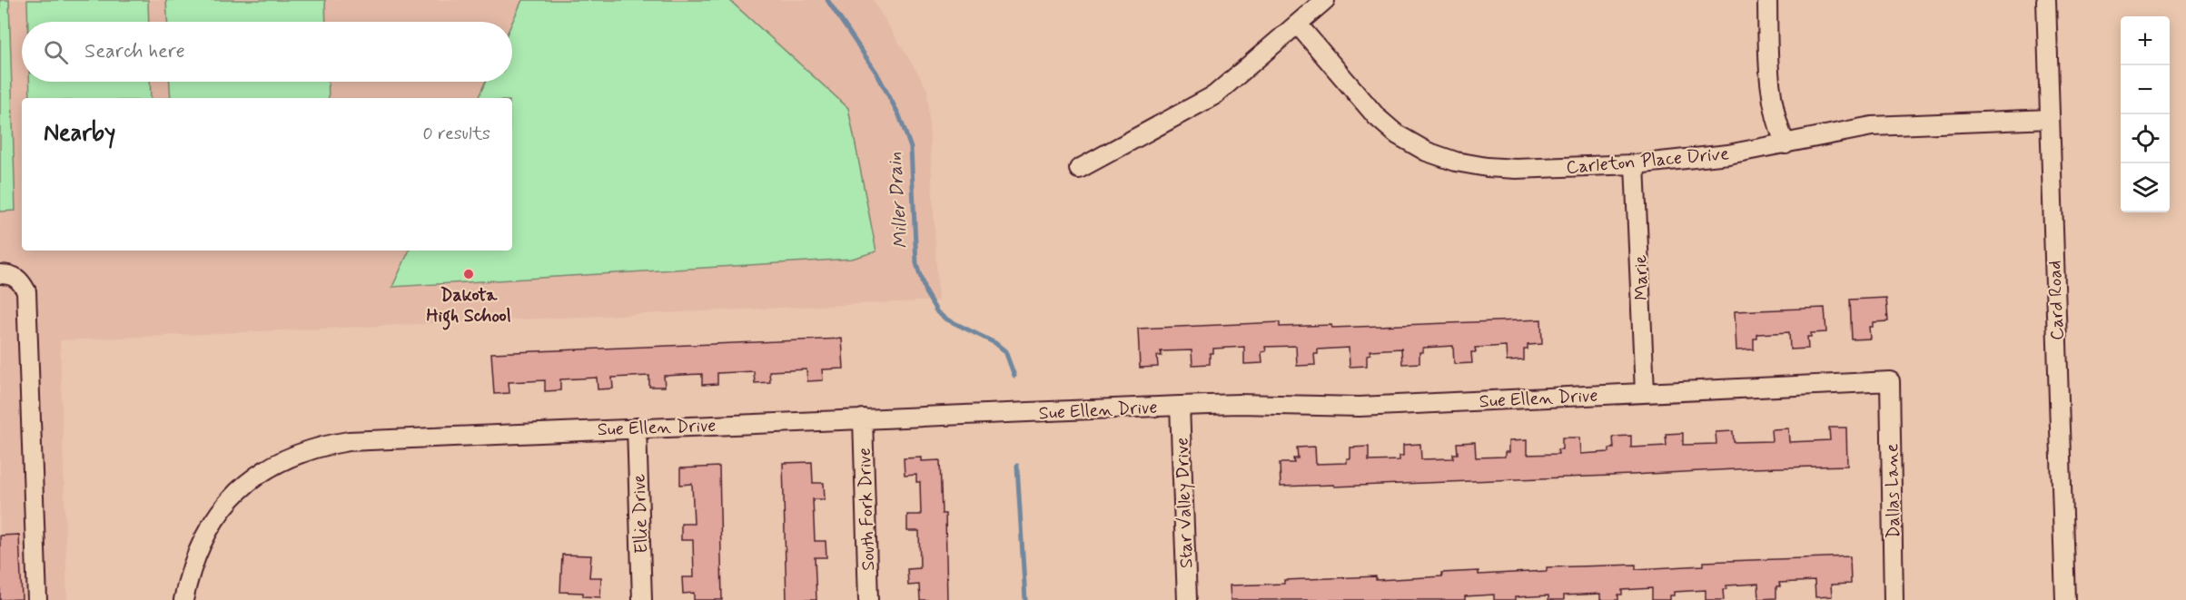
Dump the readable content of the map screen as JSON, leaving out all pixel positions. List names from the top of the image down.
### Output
{
  "streets": {
    "street": [
      "Carleton Place Drive",
      "Marie",
      "Card Road",
      "Sue Ellen Drive",
      "Dallas Lane",
      "Star Valley Drive",
      "South Fork Drive",
      "Ellie Drive"
    ]
  },
  "crossings": [
    ["Carleton Place Drive", "Marie"],
    ["Carleton Place Drive", "Card Road"],
    ["Marie", "Sue Ellen Drive"],
    ["Sue Ellen Drive", "Dallas Lane"],
    ["Sue Ellen Drive", "Star Valley Drive"],
    ["Sue Ellen Drive", "South Fork Drive"],
    ["Sue Ellen Drive", "Ellie Drive"]
  ],
  "water": ["Miller Drain"],
  "places": ["Dakota High School"],
  "page": {
    "map_buttons": ["+", "−"],
    "search": "Search here",
    "heading": ["Nearby", "0 results"]
  }
}
